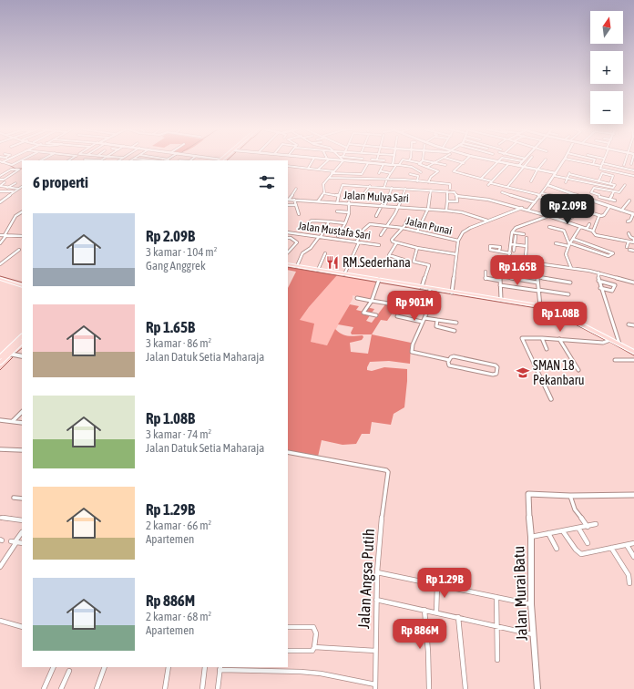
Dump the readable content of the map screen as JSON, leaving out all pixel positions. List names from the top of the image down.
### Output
{
  "streets": {
    "street": [
      "Jalan Mulya Sari",
      "Jalan Punai",
      "Jalan Mustafa Sari",
      "Jalan Angsa Putih",
      "Jalan Murai Batu"
    ]
  },
  "crossings": [
    ["Jalan Punai", "Jalan Mustafa Sari"]
  ],
  "places": {
    "restaurant": ["RM.Sederhana"],
    "school or university": ["SMAN 18 Pekanbaru"]
  },
  "north": "top",
  "page": {
    "map_buttons": ["+", "−"],
    "heading": "6 properti",
    "price": [
      "Rp 2.09B",
      "Rp 1.65B",
      "Rp 901M",
      "Rp 1.08B",
      "Rp 1.29B",
      "Rp 886M"
    ],
    "list": [
      {
        "name": "Rp 2.09B",
        "note": "3 kamar · 104 m² · Gang Anggrek"
      },
      {
        "name": "Rp 1.65B",
        "note": "3 kamar · 86 m² · Jalan Datuk Setia Maharaja"
      },
      {
        "name": "Rp 1.08B",
        "note": "3 kamar · 74 m² · Jalan Datuk Setia Maharaja"
      },
      {
        "name": "Rp 1.29B",
        "note": "2 kamar · 66 m² · Apartemen"
      },
      {
        "name": "Rp 886M",
        "note": "2 kamar · 68 m² · Apartemen"
      }
    ]
  }
}
